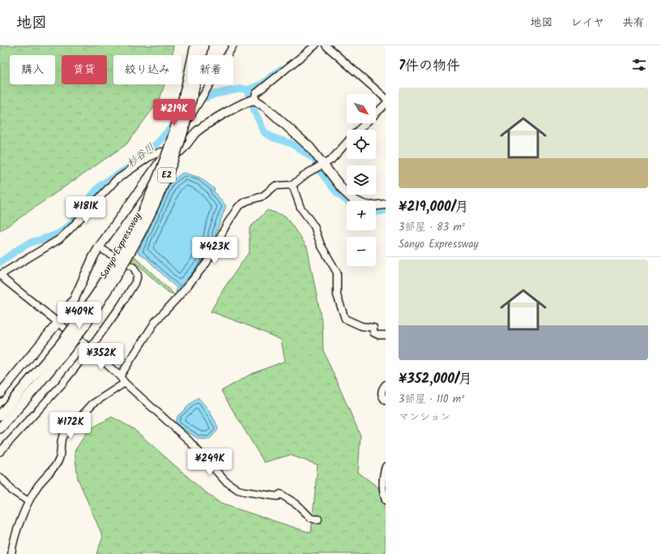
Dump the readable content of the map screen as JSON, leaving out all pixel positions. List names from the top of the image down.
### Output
{
  "streets": {
    "highway": ["E2", "Sanyo Expressway"]
  },
  "water": ["杉谷川"],
  "north": "bottom right",
  "page": {
    "header": "地図",
    "nav": ["地図", "レイヤ", "共有"],
    "heading": "7件の物件",
    "chip": [
      "購入",
      "賃貸",
      "絞り込み",
      "新着"
    ],
    "list": [
      {
        "name": "¥219,000/月",
        "note": "3部屋 · 83 m² · Sanyo Expressway"
      },
      {
        "name": "¥352,000/月",
        "note": "3部屋 · 110 m² · マンション"
      }
    ],
    "map_buttons": ["+", "−"],
    "price": [
      "¥219K",
      "¥181K",
      "¥423K",
      "¥409K",
      "¥352K",
      "¥172K",
      "¥249K"
    ]
  }
}
